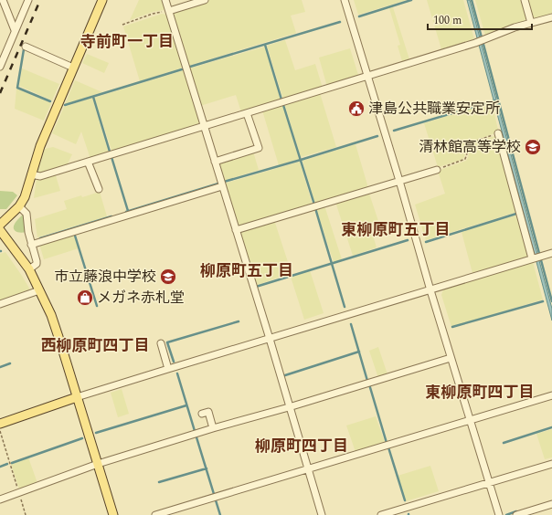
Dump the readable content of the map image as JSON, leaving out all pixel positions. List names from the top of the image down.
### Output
{
  "districts": [
    "寺前町一丁目",
    "東柳原町五丁目",
    "柳原町五丁目",
    "西柳原町四丁目",
    "東柳原町四丁目",
    "柳原町四丁目"
  ],
  "places": {
    "public building": ["津島公共職業安定所"],
    "school or university": ["清林館高等学校", "市立藤浪中学校"],
    "shop": ["メガネ赤札堂"]
  },
  "scale_bar": "100 m"
}
